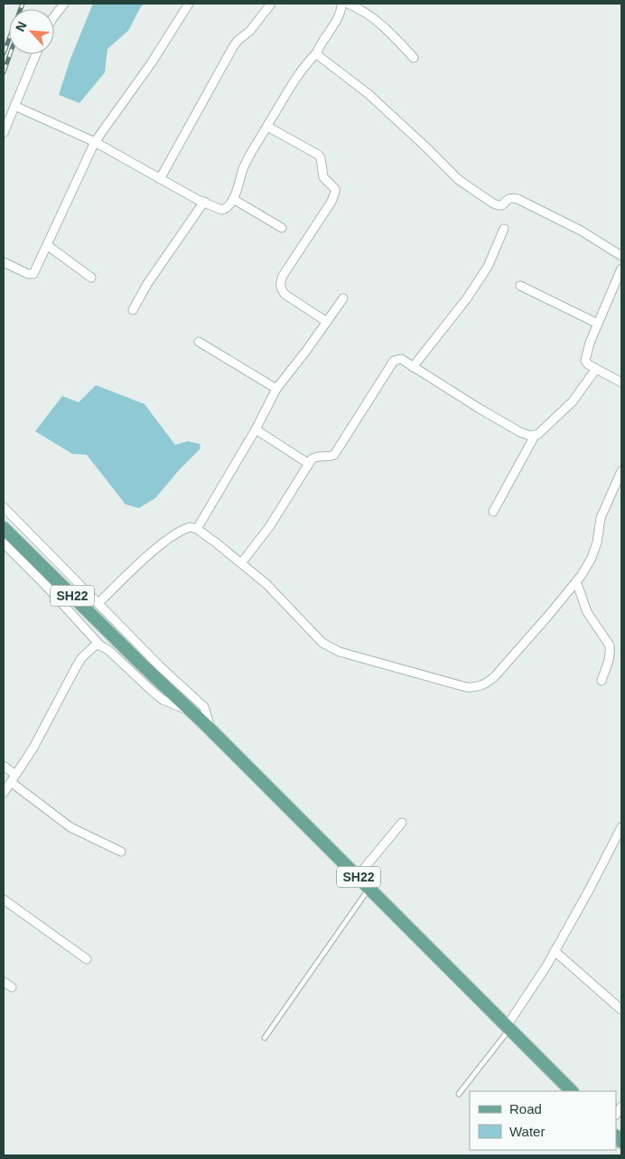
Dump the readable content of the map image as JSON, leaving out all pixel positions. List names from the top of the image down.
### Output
{
  "streets": {
    "main road": ["SH22"]
  },
  "legend": ["Road", "Water"],
  "north": "top left"
}
